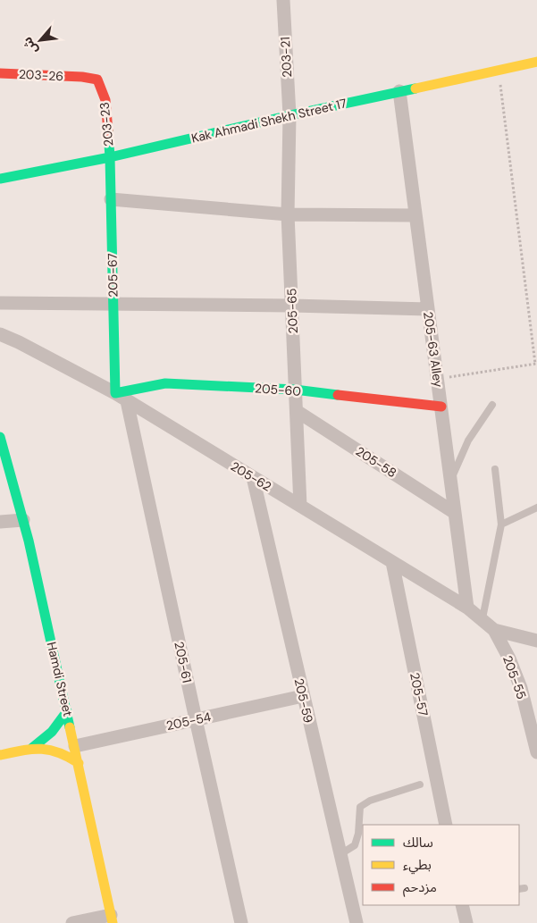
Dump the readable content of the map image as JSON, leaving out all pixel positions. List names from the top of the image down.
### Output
{
  "streets": {
    "main road": [
      "203-26",
      "Kak Ahmadi Shekh Street 17",
      "203-23",
      "205-67",
      "205-60",
      "Hamdi Street"
    ],
    "street": [
      "203-21",
      "205-65",
      "205-63 Alley",
      "205-58",
      "205-62",
      "205-61",
      "205-55",
      "205-57",
      "205-59",
      "205-54"
    ]
  },
  "crossings": [
    ["203-21", "Kak Ahmadi Shekh Street 17"],
    ["203-21", "205-65"],
    ["203-26", "203-23"],
    ["Kak Ahmadi Shekh Street 17", "203-23"],
    ["Kak Ahmadi Shekh Street 17", "205-67"],
    ["Kak Ahmadi Shekh Street 17", "205-65"],
    ["Kak Ahmadi Shekh Street 17", "205-63 Alley"],
    ["203-23", "205-67"],
    ["205-67", "205-60"],
    ["205-67", "205-62"],
    ["205-65", "205-60"],
    ["205-65", "205-58"],
    ["205-65", "205-62"],
    ["205-63 Alley", "205-60"],
    ["205-63 Alley", "205-58"],
    ["205-63 Alley", "205-62"],
    ["205-60", "205-62"],
    ["205-62", "205-61"],
    ["205-62", "205-55"],
    ["205-62", "205-57"],
    ["205-62", "205-59"],
    ["205-61", "205-54"],
    ["Hamdi Street", "205-54"],
    ["205-59", "205-54"]
  ],
  "legend": ["سالك", "بطيء", "مزدحم"],
  "north": "bottom left"
}
